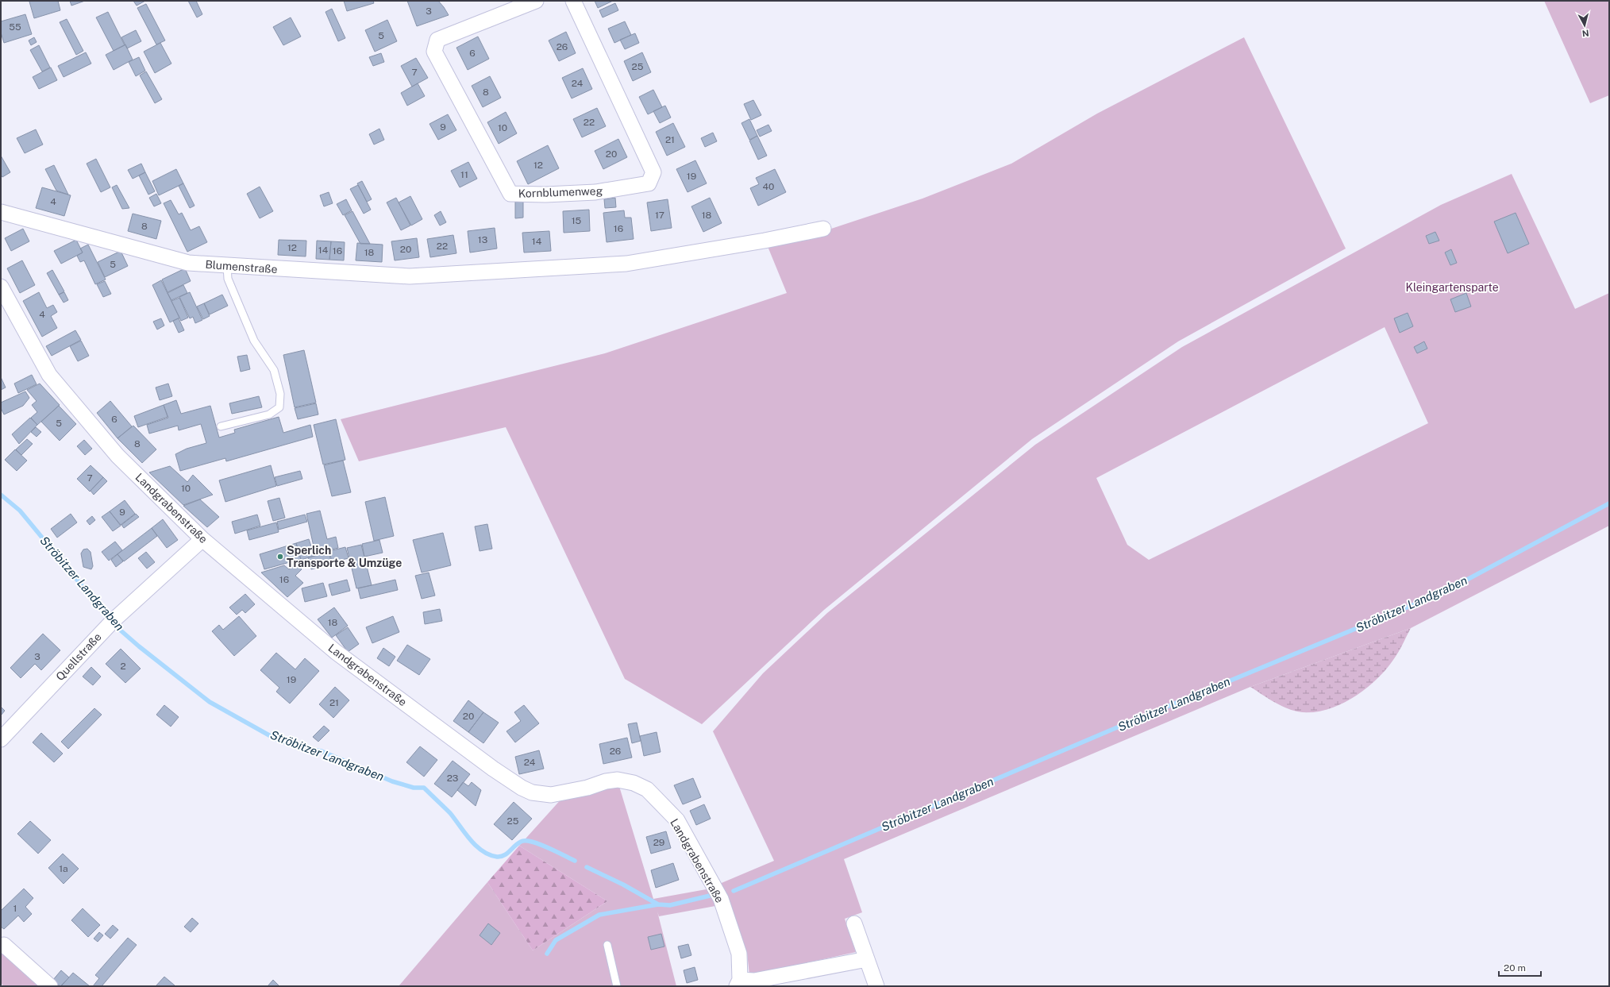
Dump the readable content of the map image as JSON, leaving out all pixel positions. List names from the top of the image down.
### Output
{
  "streets": {
    "street": [
      "Kornblumenweg",
      "Blumenstraße",
      "Landgrabenstraße",
      "Quellstraße"
    ]
  },
  "crossings": [
    ["Landgrabenstraße", "Quellstraße"]
  ],
  "water": ["Ströbitzer Landgraben"],
  "parks": ["Kleingartensparte"],
  "places": ["Sperlich Transporte & Umzüge"],
  "house_numbers": [
    "3",
    "55",
    "5",
    "26",
    "6",
    "25",
    "7",
    "24",
    "8",
    "22",
    "9",
    "10",
    "21",
    "20",
    "12",
    "11",
    "19",
    "40",
    "4",
    "17",
    "18",
    "15",
    "8",
    "16",
    "13",
    "14",
    "22",
    "12",
    "20",
    "14",
    "16",
    "18",
    "5",
    "4",
    "6",
    "5",
    "8",
    "7",
    "10",
    "9",
    "16",
    "18",
    "3",
    "2",
    "19",
    "21",
    "20",
    "26",
    "24",
    "23",
    "25",
    "29",
    "1a",
    "1"
  ],
  "scale_bar": "20 m",
  "north": "bottom"
}
